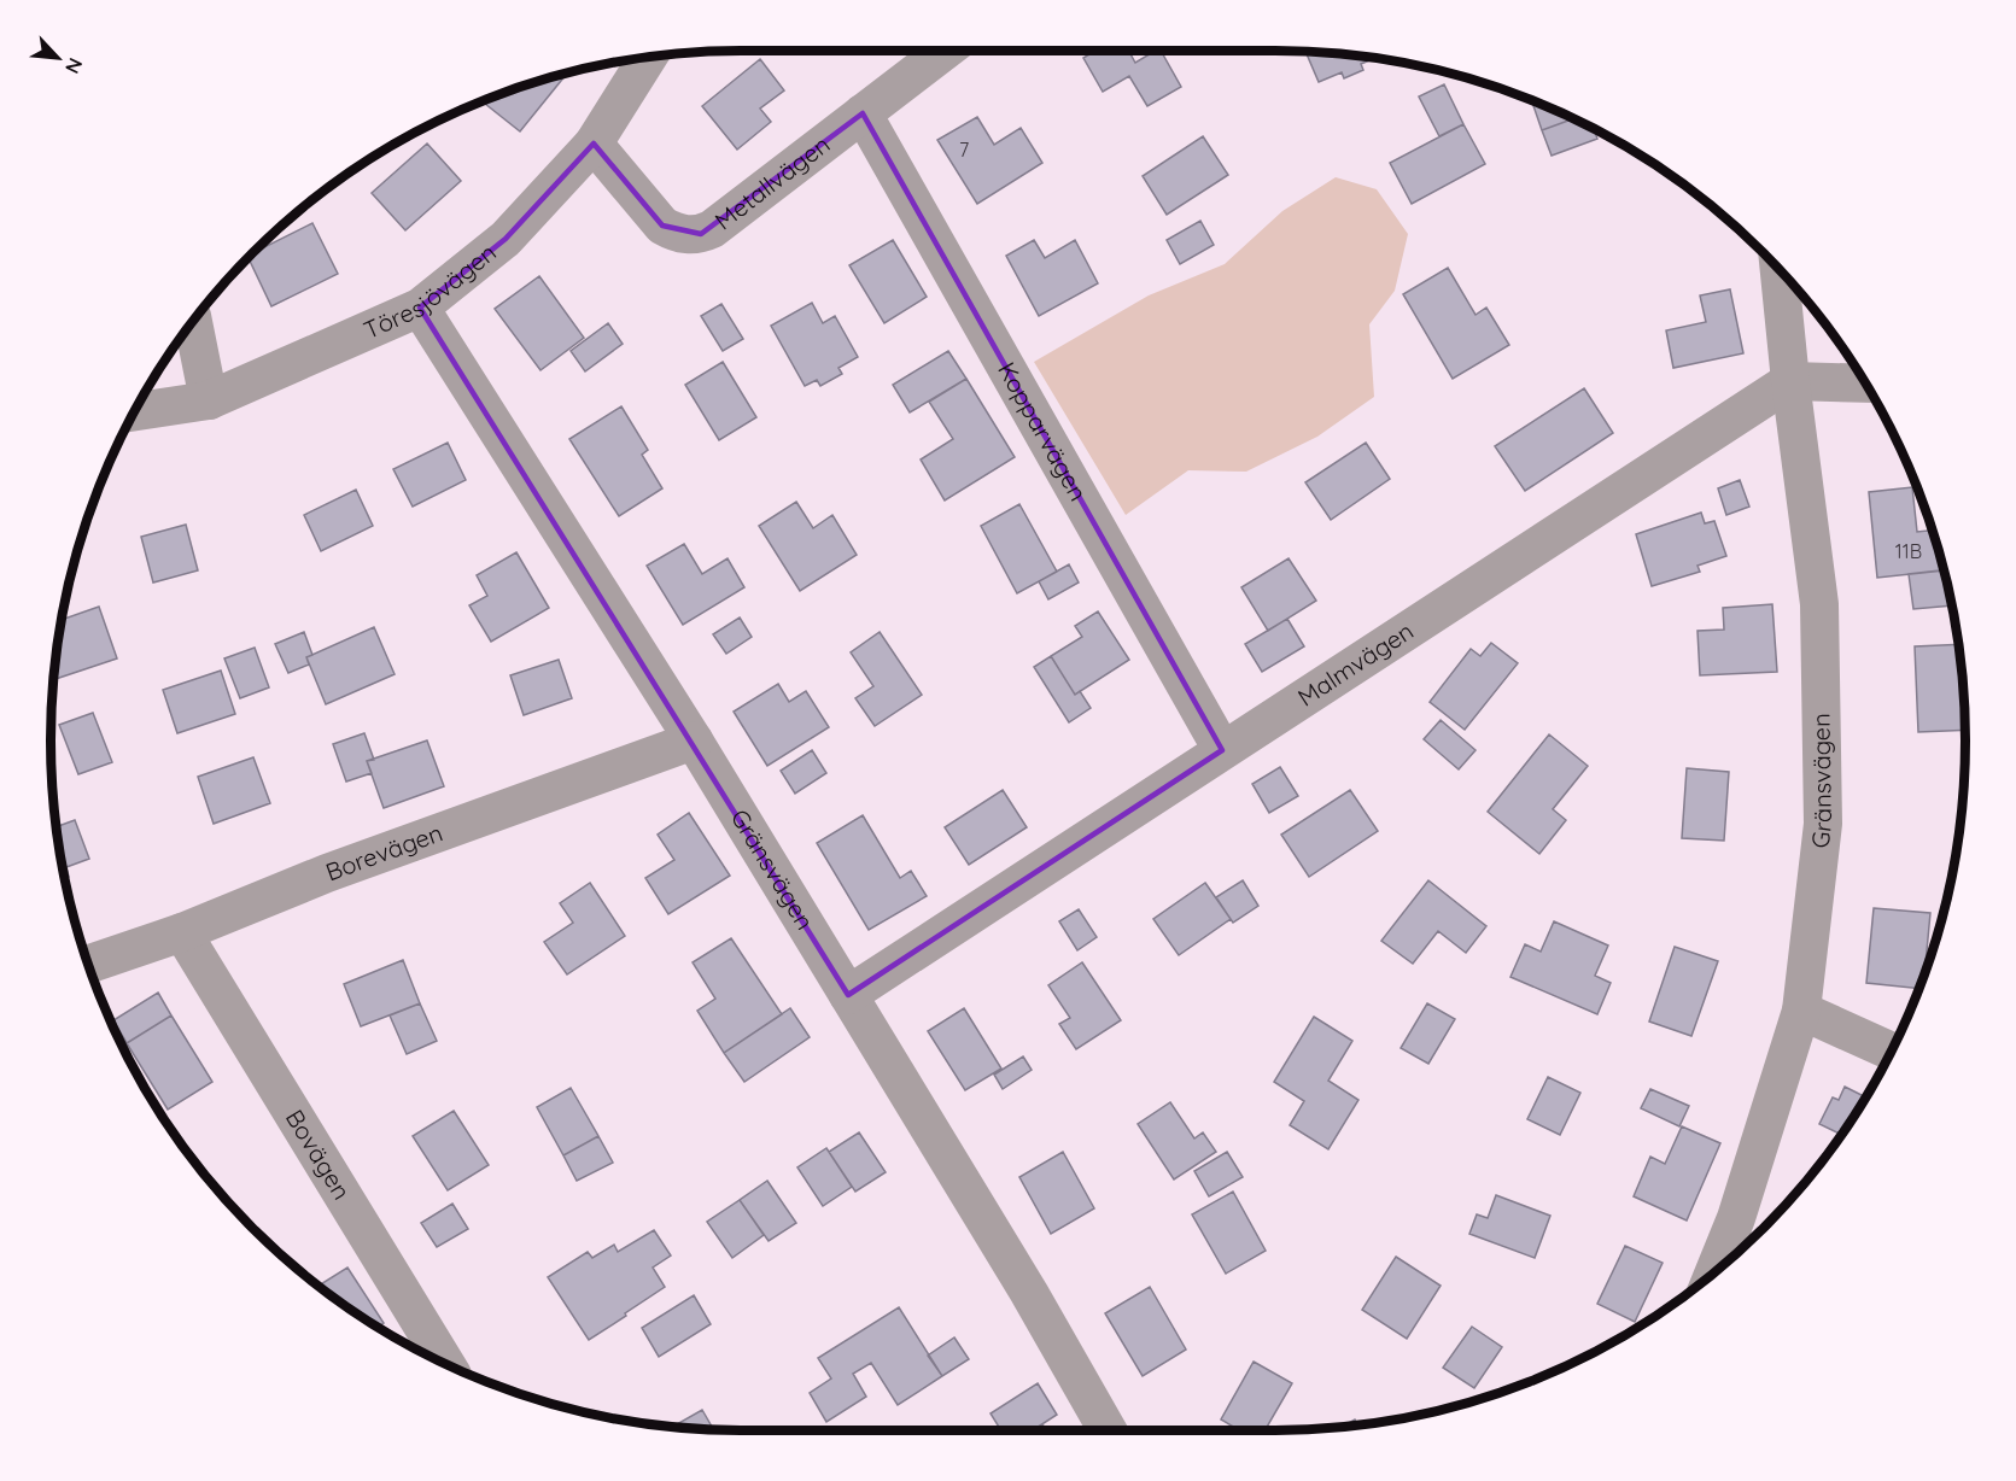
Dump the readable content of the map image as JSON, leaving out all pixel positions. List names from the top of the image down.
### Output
{
  "streets": {
    "street": [
      "Metallvägen",
      "Töresjövägen",
      "Kopparvägen",
      "Malmvägen",
      "Gränsvägen",
      "Borevägen",
      "Bovägen"
    ]
  },
  "crossings": [
    ["Metallvägen", "Töresjövägen"],
    ["Metallvägen", "Kopparvägen"],
    ["Töresjövägen", "Gränsvägen"],
    ["Kopparvägen", "Malmvägen"],
    ["Malmvägen", "Gränsvägen"],
    ["Gränsvägen", "Borevägen"],
    ["Borevägen", "Bovägen"]
  ],
  "house_numbers": ["7", "11B"],
  "north": "bottom right"
}
